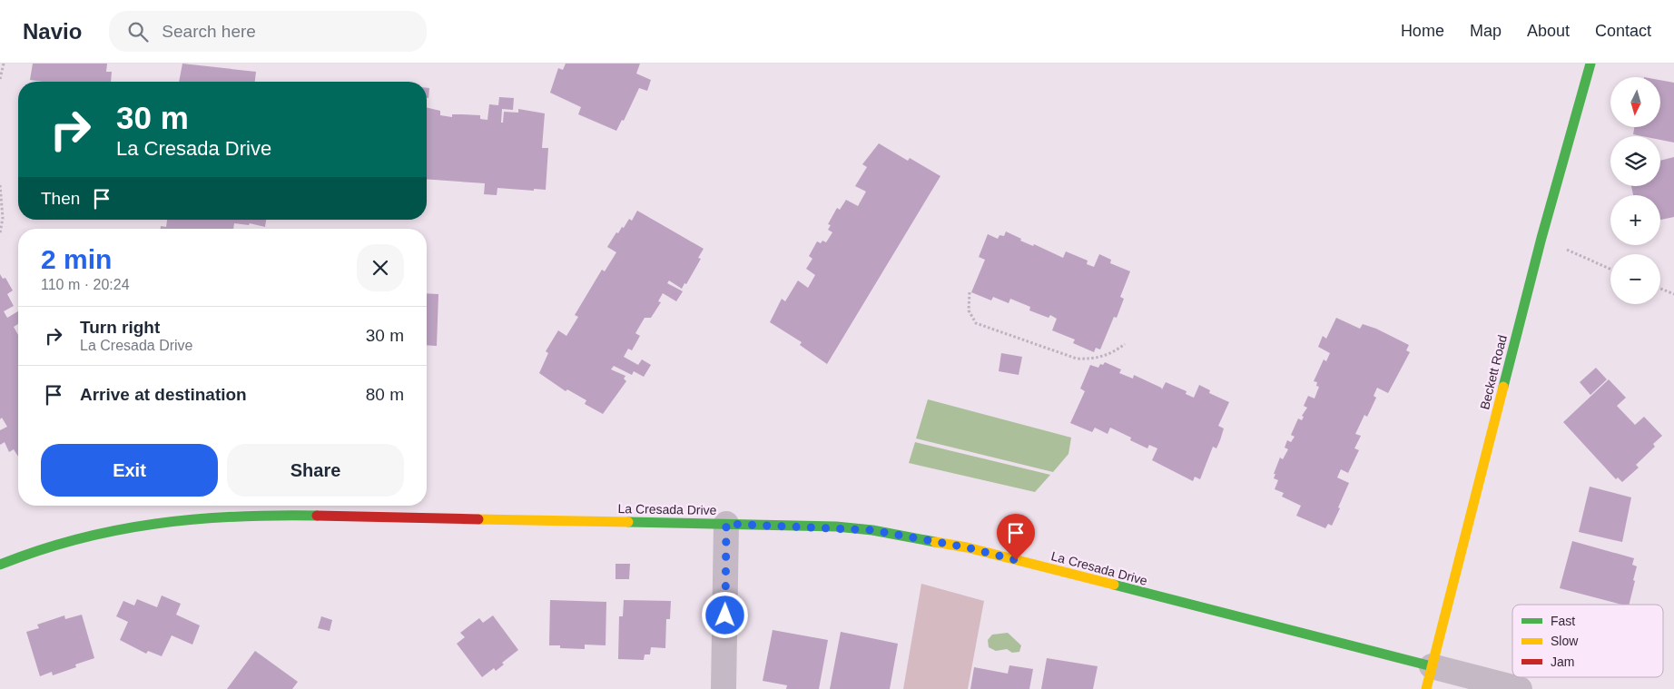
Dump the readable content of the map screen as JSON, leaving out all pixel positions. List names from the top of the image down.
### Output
{
  "streets": {
    "street": ["Beckett Road", "La Cresada Drive"]
  },
  "crossings": [
    ["Beckett Road", "La Cresada Drive"]
  ],
  "legend": ["Fast", "Slow", "Jam"],
  "north": "bottom",
  "page": {
    "header": "Navio",
    "search": "Search here",
    "nav": [
      "Home",
      "Map",
      "About",
      "Contact"
    ],
    "map_buttons": ["+", "−"],
    "turn": ["30 m", "La Cresada Drive"],
    "then": "Then",
    "heading": ["2 min", "110 m · 20:24"],
    "list": [
      {
        "name": "Turn right",
        "note": "La Cresada Drive",
        "value": "30 m"
      },
      {
        "name": "Arrive at destination",
        "value": "80 m"
      }
    ],
    "buttons": ["Exit", "Share"]
  }
}
